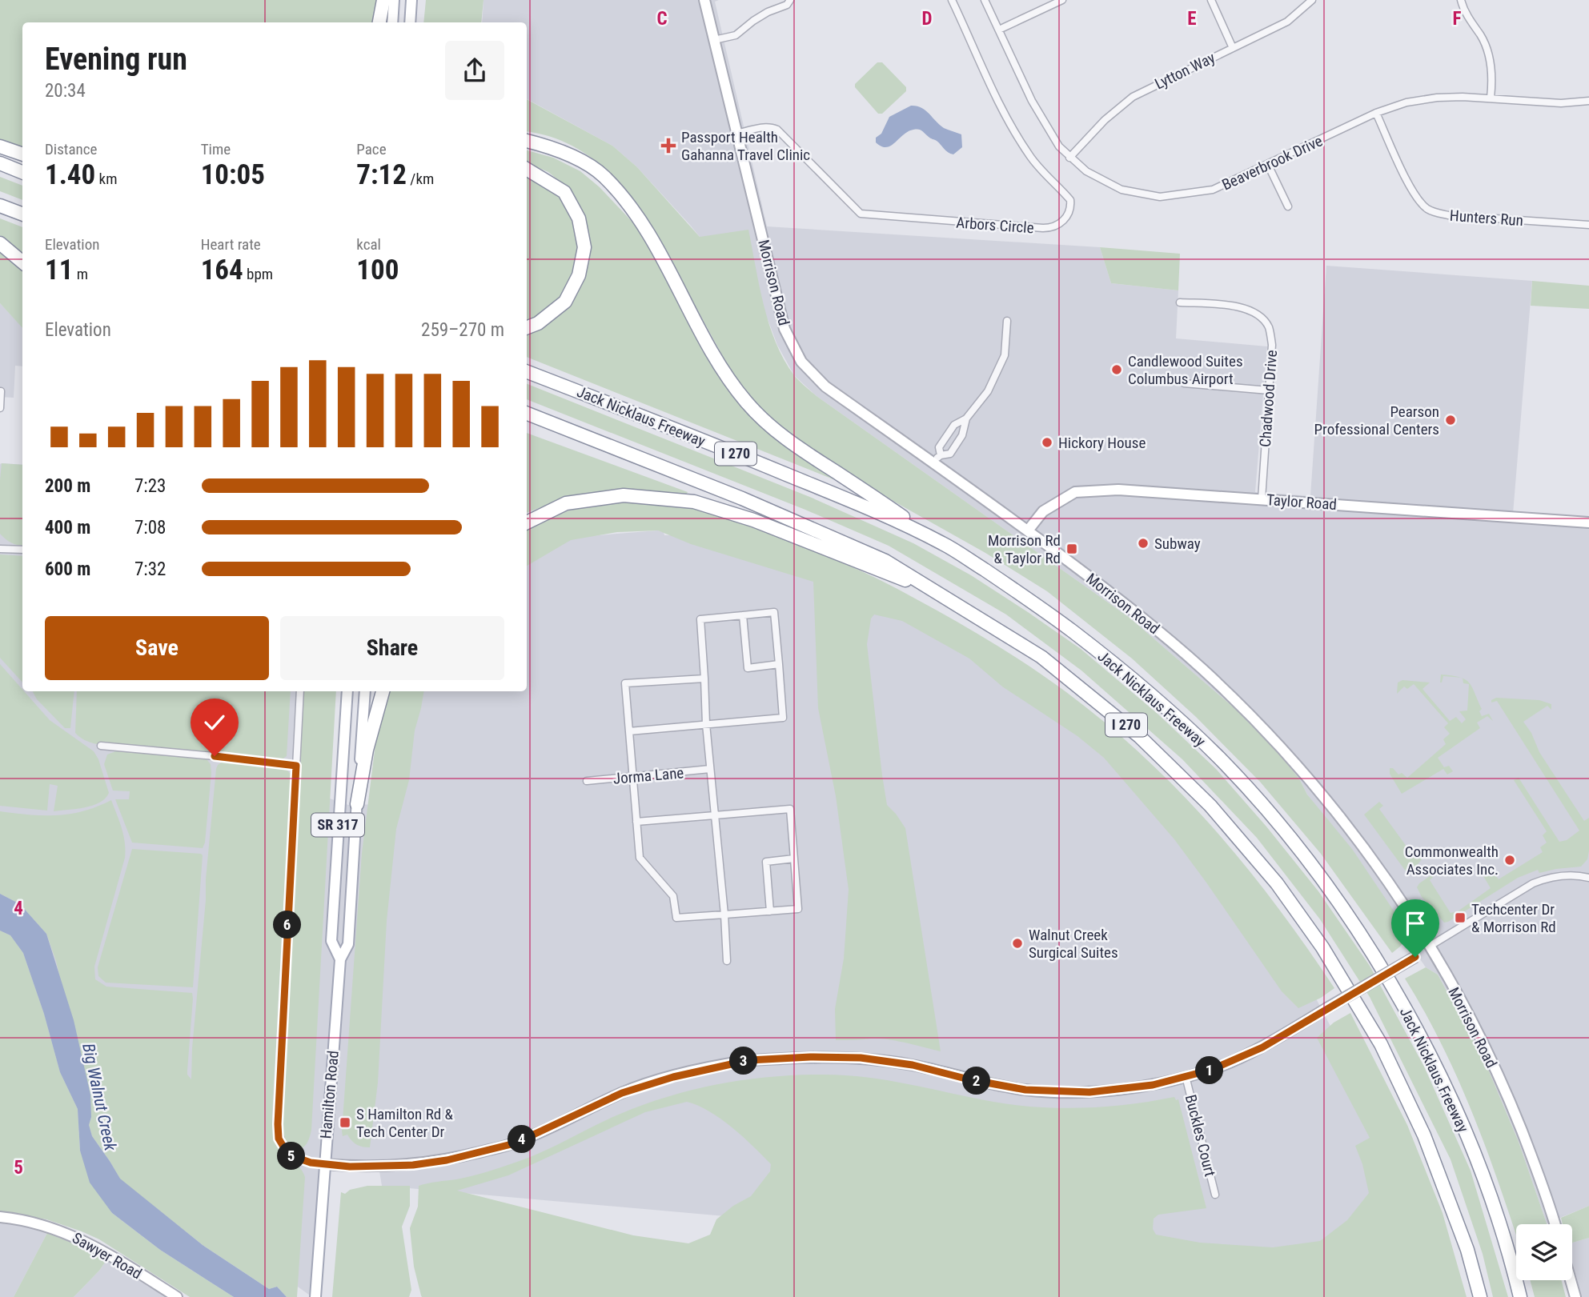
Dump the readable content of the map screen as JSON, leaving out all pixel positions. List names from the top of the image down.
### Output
{
  "streets": {
    "highway": ["Jack Nicklaus Freeway", "I 270"],
    "main road": [
      "Morrison Road",
      "Taylor Road",
      "SR 317",
      "Hamilton Road",
      "Sawyer Road"
    ],
    "street": [
      "Lytton Way",
      "Beaverbrook Drive",
      "Hunters Run",
      "Arbors Circle",
      "Chadwood Drive",
      "Jorma Lane",
      "Buckles Court"
    ]
  },
  "crossings": [
    ["Lytton Way", "Beaverbrook Drive"],
    ["Beaverbrook Drive", "Hunters Run"],
    ["Arbors Circle", "Morrison Road"],
    ["Morrison Road", "Taylor Road"],
    ["Chadwood Drive", "Taylor Road"]
  ],
  "water": ["Big Walnut Creek"],
  "places": {
    "health": ["Passport Health Gahanna Travel Clinic"],
    "other": [
      "Candlewood Suites Columbus Airport",
      "Pearson Professional Centers",
      "Hickory House",
      "Subway",
      "Commonwealth Associates Inc.",
      "Walnut Creek Surgical Suites"
    ],
    "transit": ["Morrison Rd & Taylor Rd", "Techcenter Dr & Morrison Rd", "S Hamilton Rd & Tech Center Dr"]
  },
  "page": {
    "heading": ["Evening run", "20:34"],
    "stats": [
      ["Distance", "1.40 km"],
      ["Time", "10:05"],
      ["Pace", "7:12 /km"],
      ["Elevation", "11 m"],
      ["Heart rate", "164 bpm"],
      ["kcal", "100"]
    ],
    "chart": ["Elevation", "259–270 m"],
    "list": [
      {
        "name": "200 m",
        "note": "7:23"
      },
      {
        "name": "400 m",
        "note": "7:08"
      },
      {
        "name": "600 m",
        "note": "7:32"
      }
    ],
    "buttons": ["Save", "Share"],
    "pins": [
      "6",
      "3",
      "1",
      "2",
      "4",
      "5"
    ]
  },
  "grid": {
    "columns": [
      "C",
      "D",
      "E",
      "F"
    ],
    "rows": ["4", "5"]
  }
}
